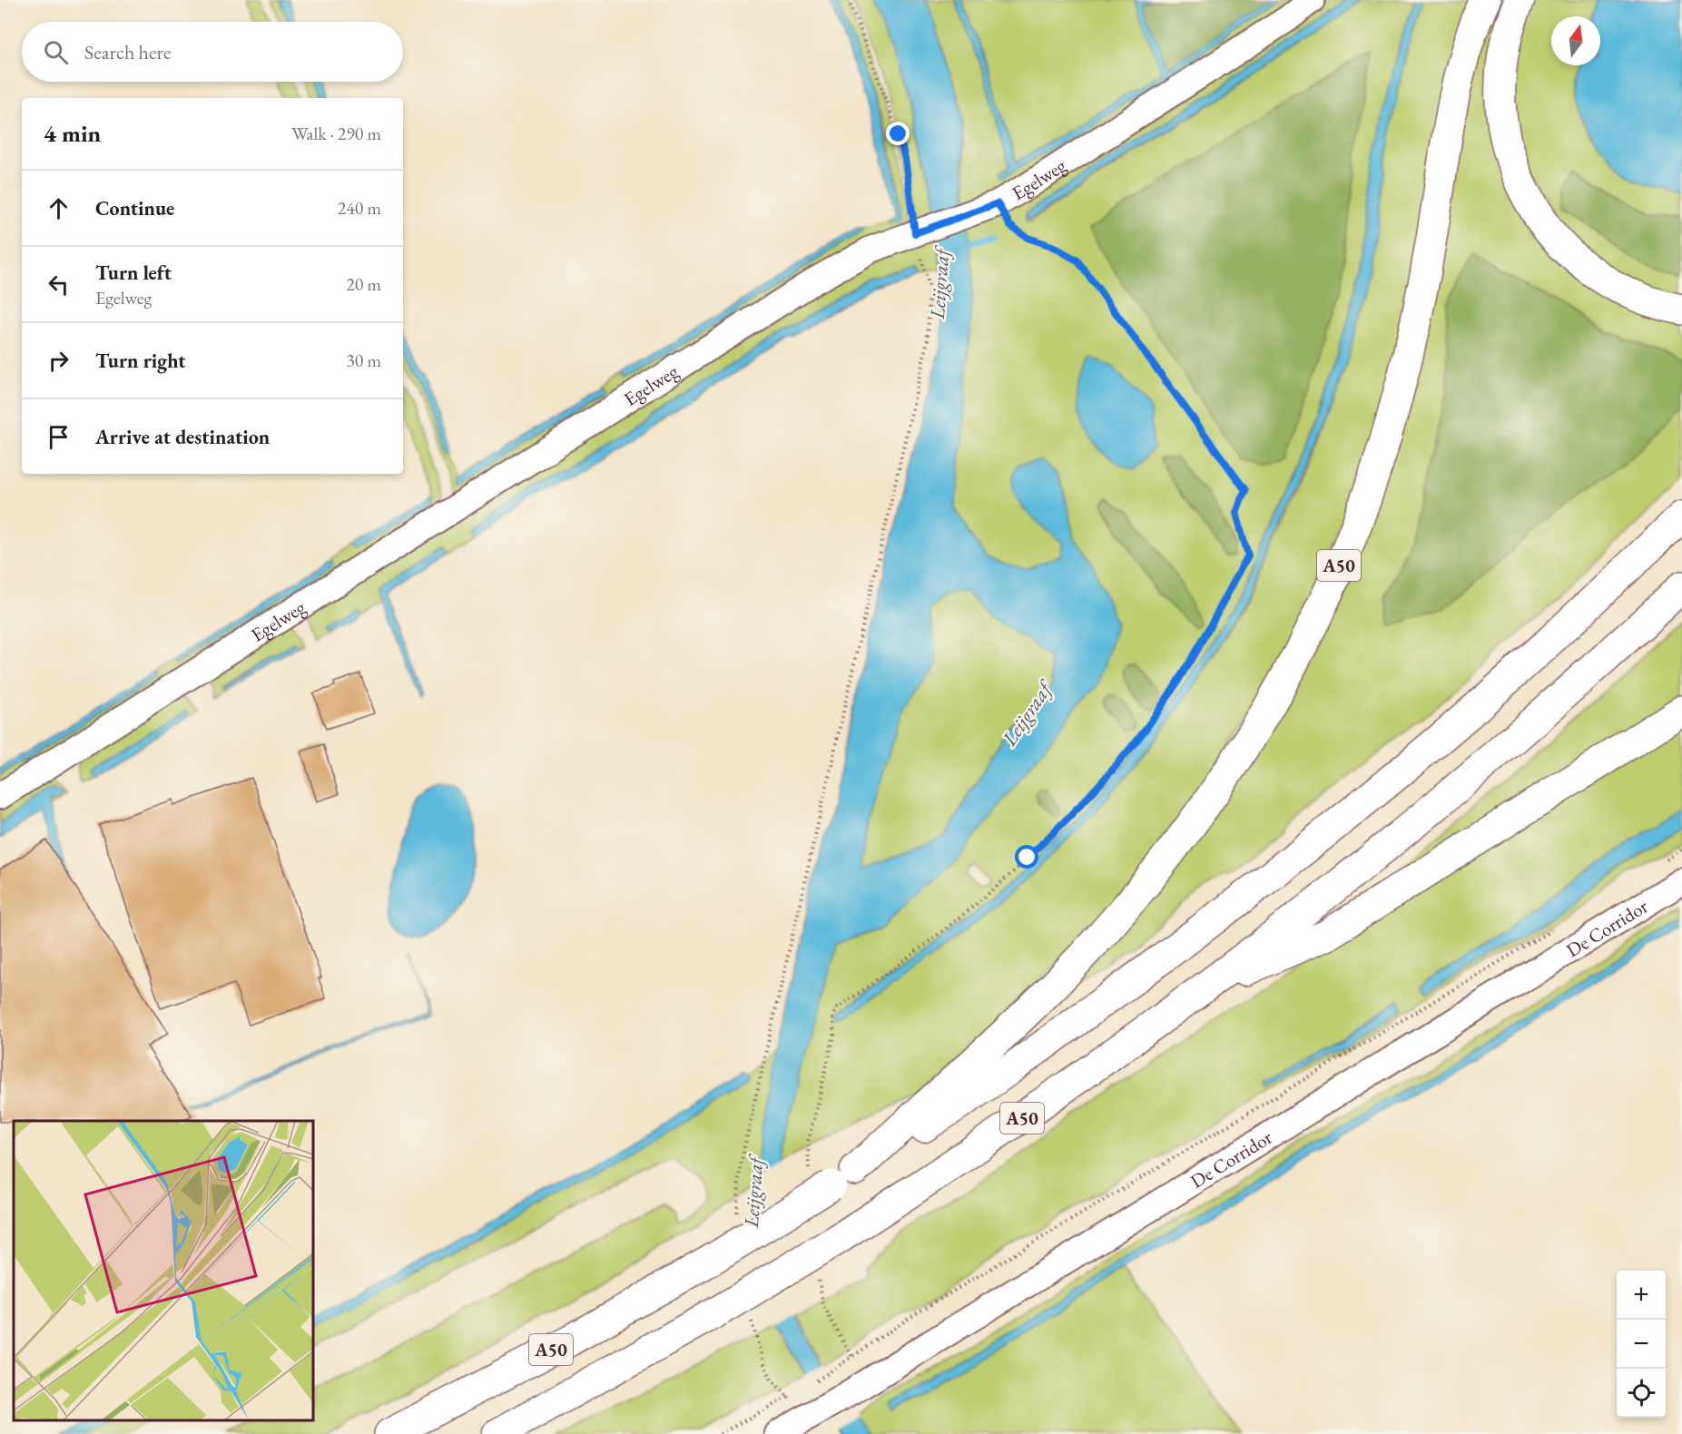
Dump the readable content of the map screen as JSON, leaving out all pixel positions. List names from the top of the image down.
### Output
{
  "streets": {
    "highway": ["A50"],
    "street": ["Egelweg", "De Corridor"]
  },
  "water": ["Leijgraaf"],
  "north": "top",
  "page": {
    "search": "Search here",
    "heading": ["4 min", "Walk · 290 m"],
    "list": [
      ["Continue", "240 m"],
      ["Turn left", "Egelweg", "20 m"],
      ["Turn right", "30 m"],
      "Arrive at destination"
    ],
    "map_buttons": ["+", "−"]
  }
}
